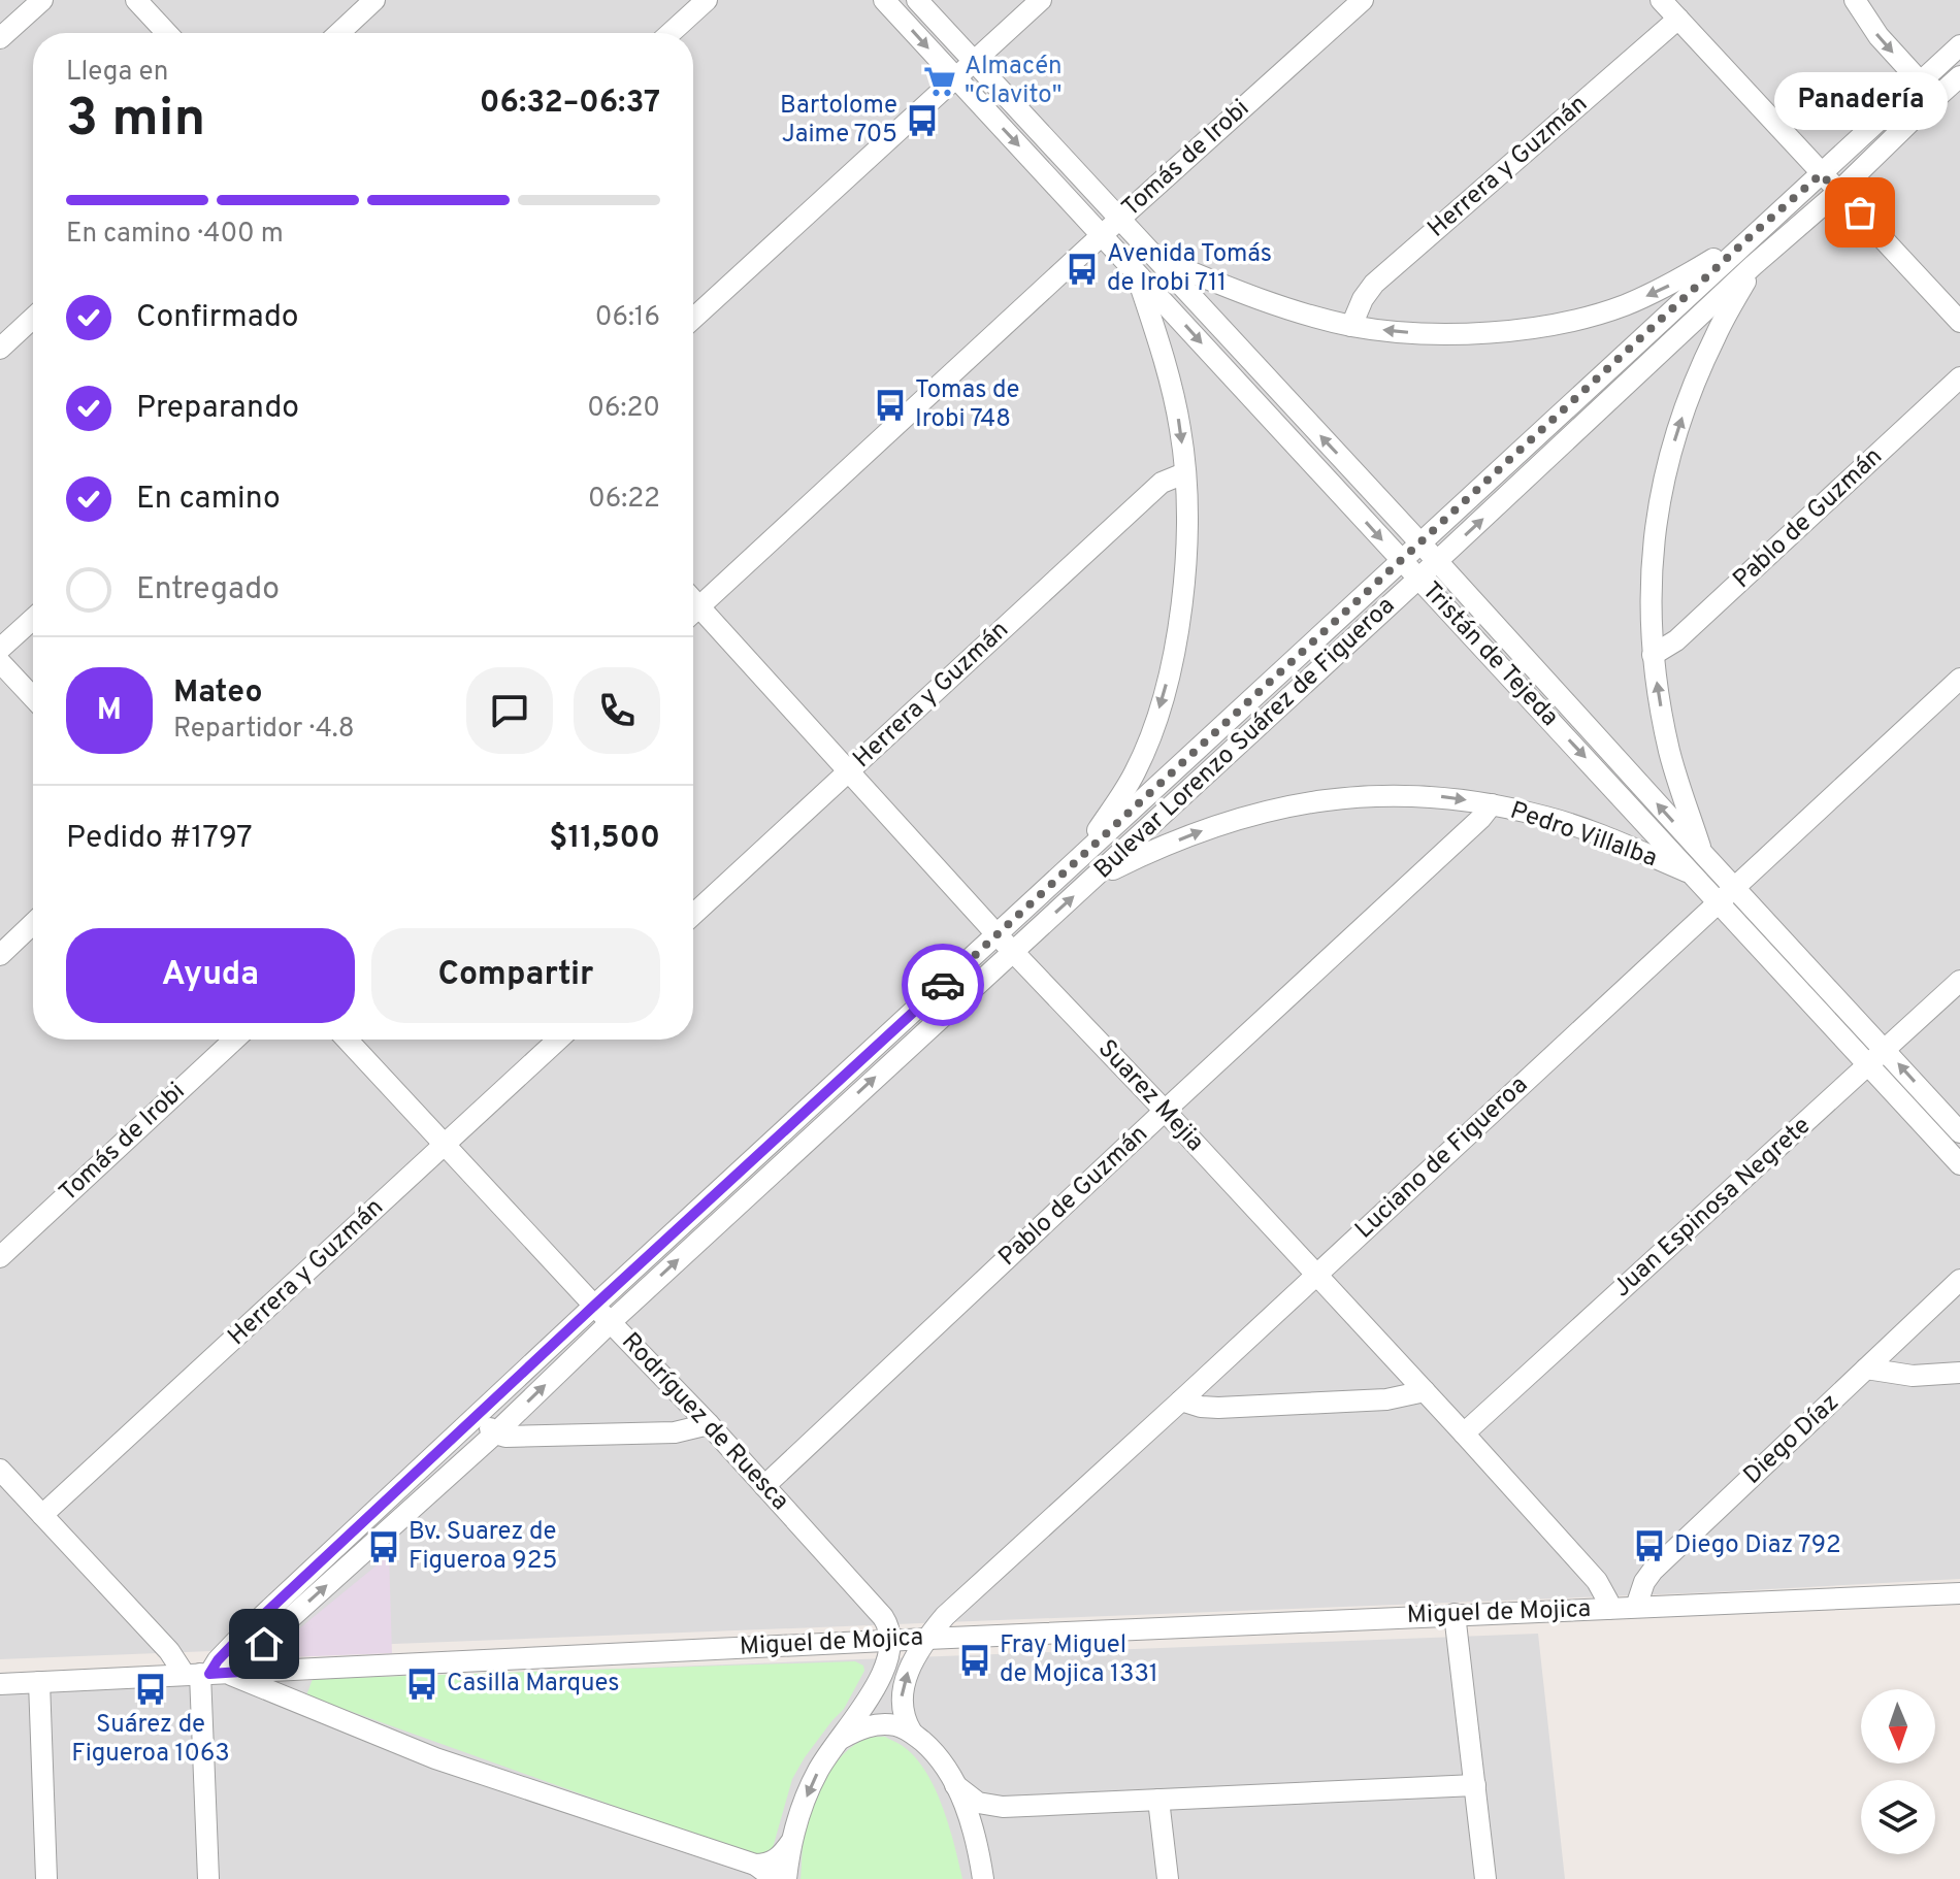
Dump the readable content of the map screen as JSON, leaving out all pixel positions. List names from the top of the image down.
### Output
{
  "streets": {
    "street": [
      "Tomás de Irobi",
      "Herrera y Guzmán",
      "Pablo de Guzmán",
      "Tristán de Tejeda",
      "Bulevar Lorenzo Suárez de Figueroa",
      "Pedro Villalba",
      "Suarez Mejia",
      "Luciano de Figueroa",
      "Juan Espinosa Negrete",
      "Rodríguez de Ruesca",
      "Diego Díaz",
      "Miguel de Mojica"
    ]
  },
  "crossings": [
    ["Tomás de Irobi", "Tristán de Tejeda"],
    ["Tomás de Irobi", "Suarez Mejia"],
    ["Herrera y Guzmán", "Suarez Mejia"],
    ["Herrera y Guzmán", "Rodríguez de Ruesca"],
    ["Pablo de Guzmán", "Pedro Villalba"],
    ["Pablo de Guzmán", "Suarez Mejia"],
    ["Pablo de Guzmán", "Rodríguez de Ruesca"],
    ["Tristán de Tejeda", "Bulevar Lorenzo Suárez de Figueroa"],
    ["Tristán de Tejeda", "Pedro Villalba"],
    ["Tristán de Tejeda", "Luciano de Figueroa"],
    ["Tristán de Tejeda", "Juan Espinosa Negrete"],
    ["Bulevar Lorenzo Suárez de Figueroa", "Pedro Villalba"],
    ["Bulevar Lorenzo Suárez de Figueroa", "Suarez Mejia"],
    ["Bulevar Lorenzo Suárez de Figueroa", "Rodríguez de Ruesca"],
    ["Bulevar Lorenzo Suárez de Figueroa", "Miguel de Mojica"],
    ["Suarez Mejia", "Luciano de Figueroa"],
    ["Suarez Mejia", "Juan Espinosa Negrete"],
    ["Suarez Mejia", "Miguel de Mojica"],
    ["Luciano de Figueroa", "Miguel de Mojica"],
    ["Rodríguez de Ruesca", "Miguel de Mojica"],
    ["Diego Díaz", "Miguel de Mojica"]
  ],
  "one_way": ["Pedro Villalba"],
  "places": {
    "supermarket": ["Almacén \"Clavito\""],
    "bus stop": [
      "Bartolome Jaime 705",
      "Avenida Tomás de Irobi 711",
      "Tomas de Irobi 748",
      "Diego Diaz 792",
      "Bv. Suarez de Figueroa 925",
      "Fray Miguel de Mojica 1331",
      "Casilla Marques",
      "Suárez de Figueroa 1063"
    ],
    "other": ["Panadería"]
  },
  "north": "bottom",
  "page": {
    "heading": ["3 min", "Llega en", "06:32–06:37"],
    "panel": [
      "Mateo",
      "Repartidor · 4.8",
      "Pedido #1797",
      "$11,500"
    ],
    "bubble": "Panadería",
    "bar": "En camino · 400 m",
    "list": [
      ["Confirmado", "06:16"],
      ["Preparando", "06:20"],
      ["En camino", "06:22"],
      "Entregado"
    ],
    "round": "M",
    "buttons": ["Ayuda", "Compartir"]
  }
}
